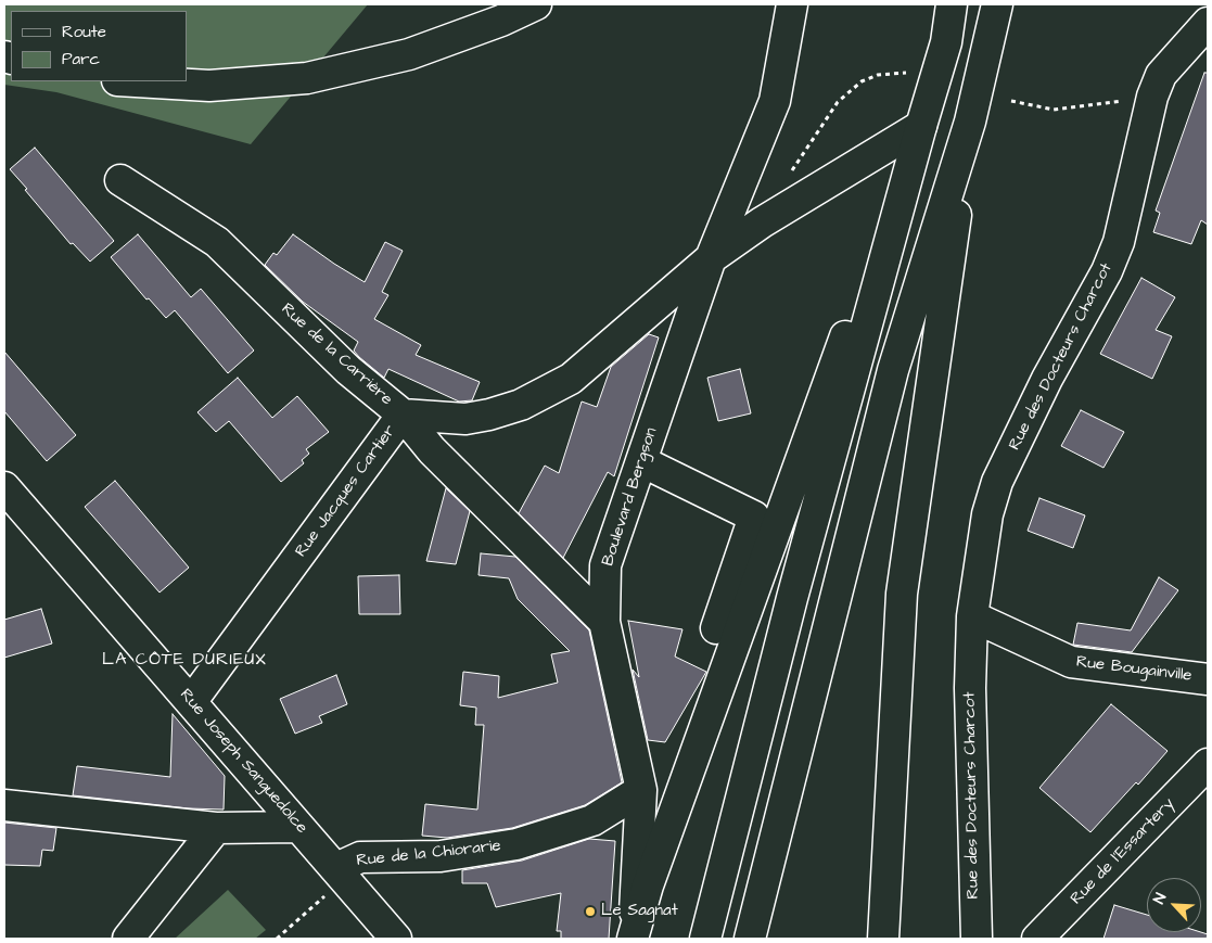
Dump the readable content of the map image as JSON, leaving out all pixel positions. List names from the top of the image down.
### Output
{
  "streets": {
    "street": [
      "Rue de la Carrière",
      "Rue des Docteurs Charcot",
      "Rue Jacques Cartier",
      "Boulevard Bergson",
      "Rue Bougainville",
      "Rue Joseph Sanguedolce",
      "Rue de l'Essartery",
      "Rue de la Chiorarie"
    ]
  },
  "crossings": [
    ["Rue de la Carrière", "Rue Jacques Cartier"],
    ["Rue de la Carrière", "Boulevard Bergson"],
    ["Rue des Docteurs Charcot", "Rue Bougainville"],
    ["Rue Jacques Cartier", "Boulevard Bergson"],
    ["Rue Jacques Cartier", "Rue Joseph Sanguedolce"],
    ["Boulevard Bergson", "Rue de la Chiorarie"],
    ["Rue Joseph Sanguedolce", "Rue de la Chiorarie"]
  ],
  "districts": ["LA CÔTE DURIEUX"],
  "places": ["Le Sagnat"],
  "legend": ["Route", "Parc"],
  "north": "top left"
}
